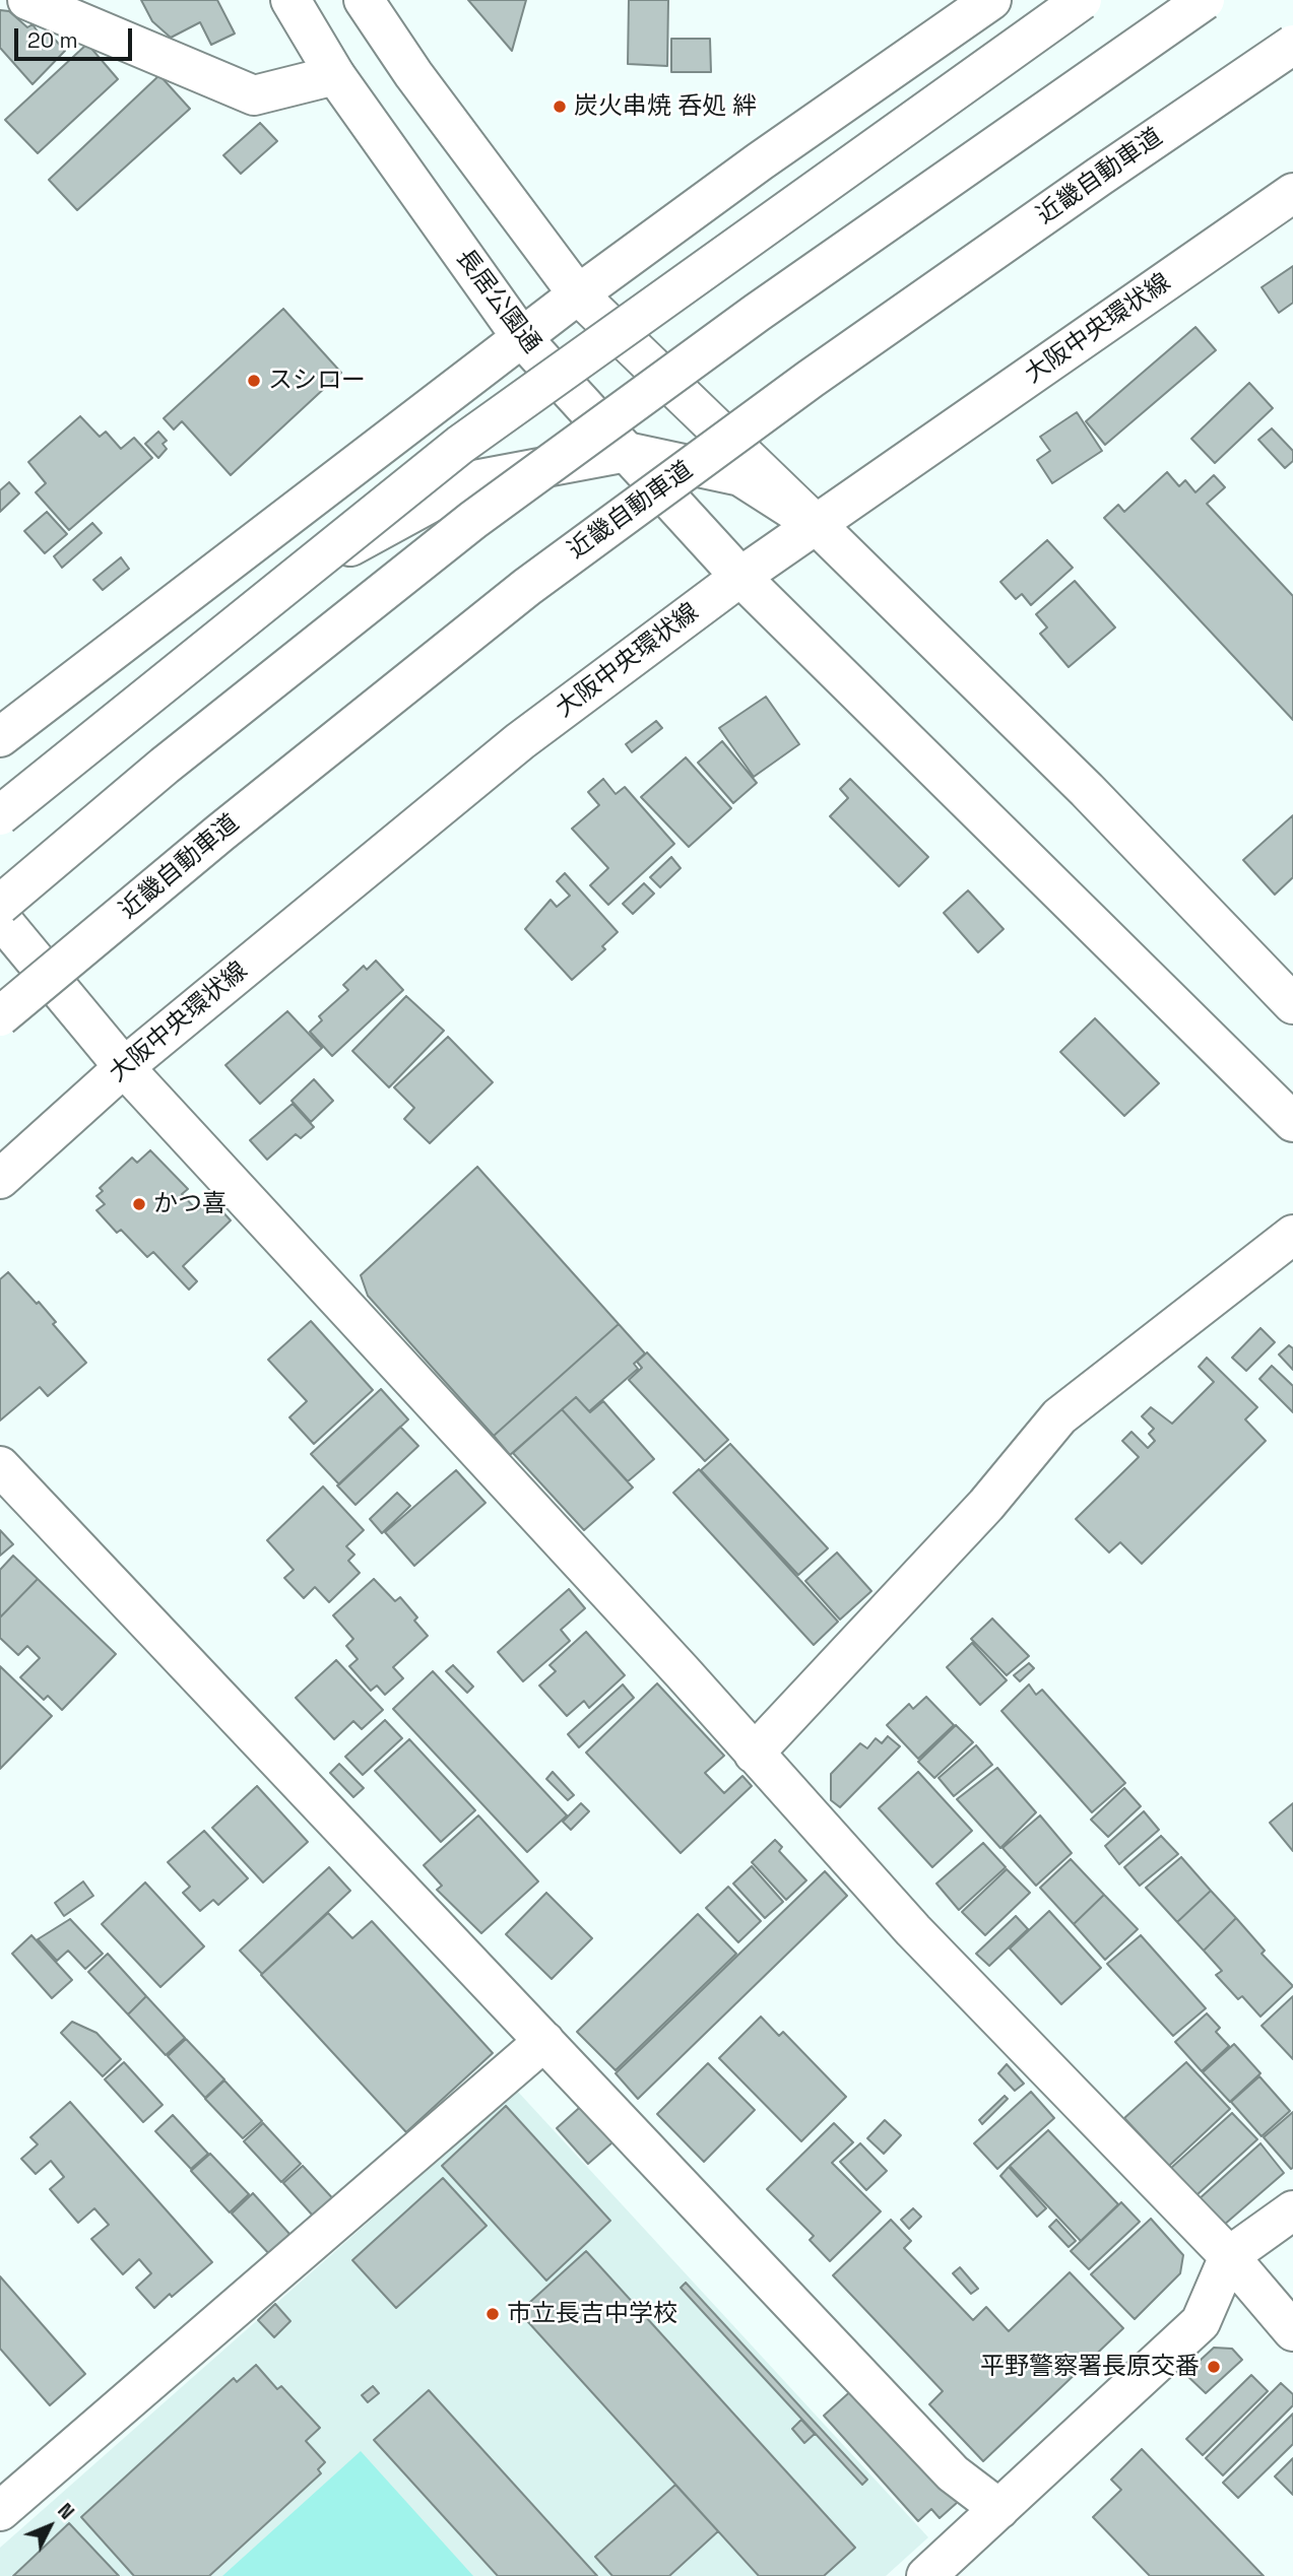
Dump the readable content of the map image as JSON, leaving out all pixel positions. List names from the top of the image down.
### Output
{
  "streets": {
    "main road": ["近畿自動車道", "長居公園通", "大阪中央環状線"]
  },
  "crossings": [
    ["長居公園通", "大阪中央環状線"]
  ],
  "places": [
    "炭火串焼 呑処 絆",
    "スシロー",
    "かつ喜",
    "市立長吉中学校",
    "平野警察署長原交番"
  ],
  "scale_bar": "20 m",
  "north": "top right"
}
